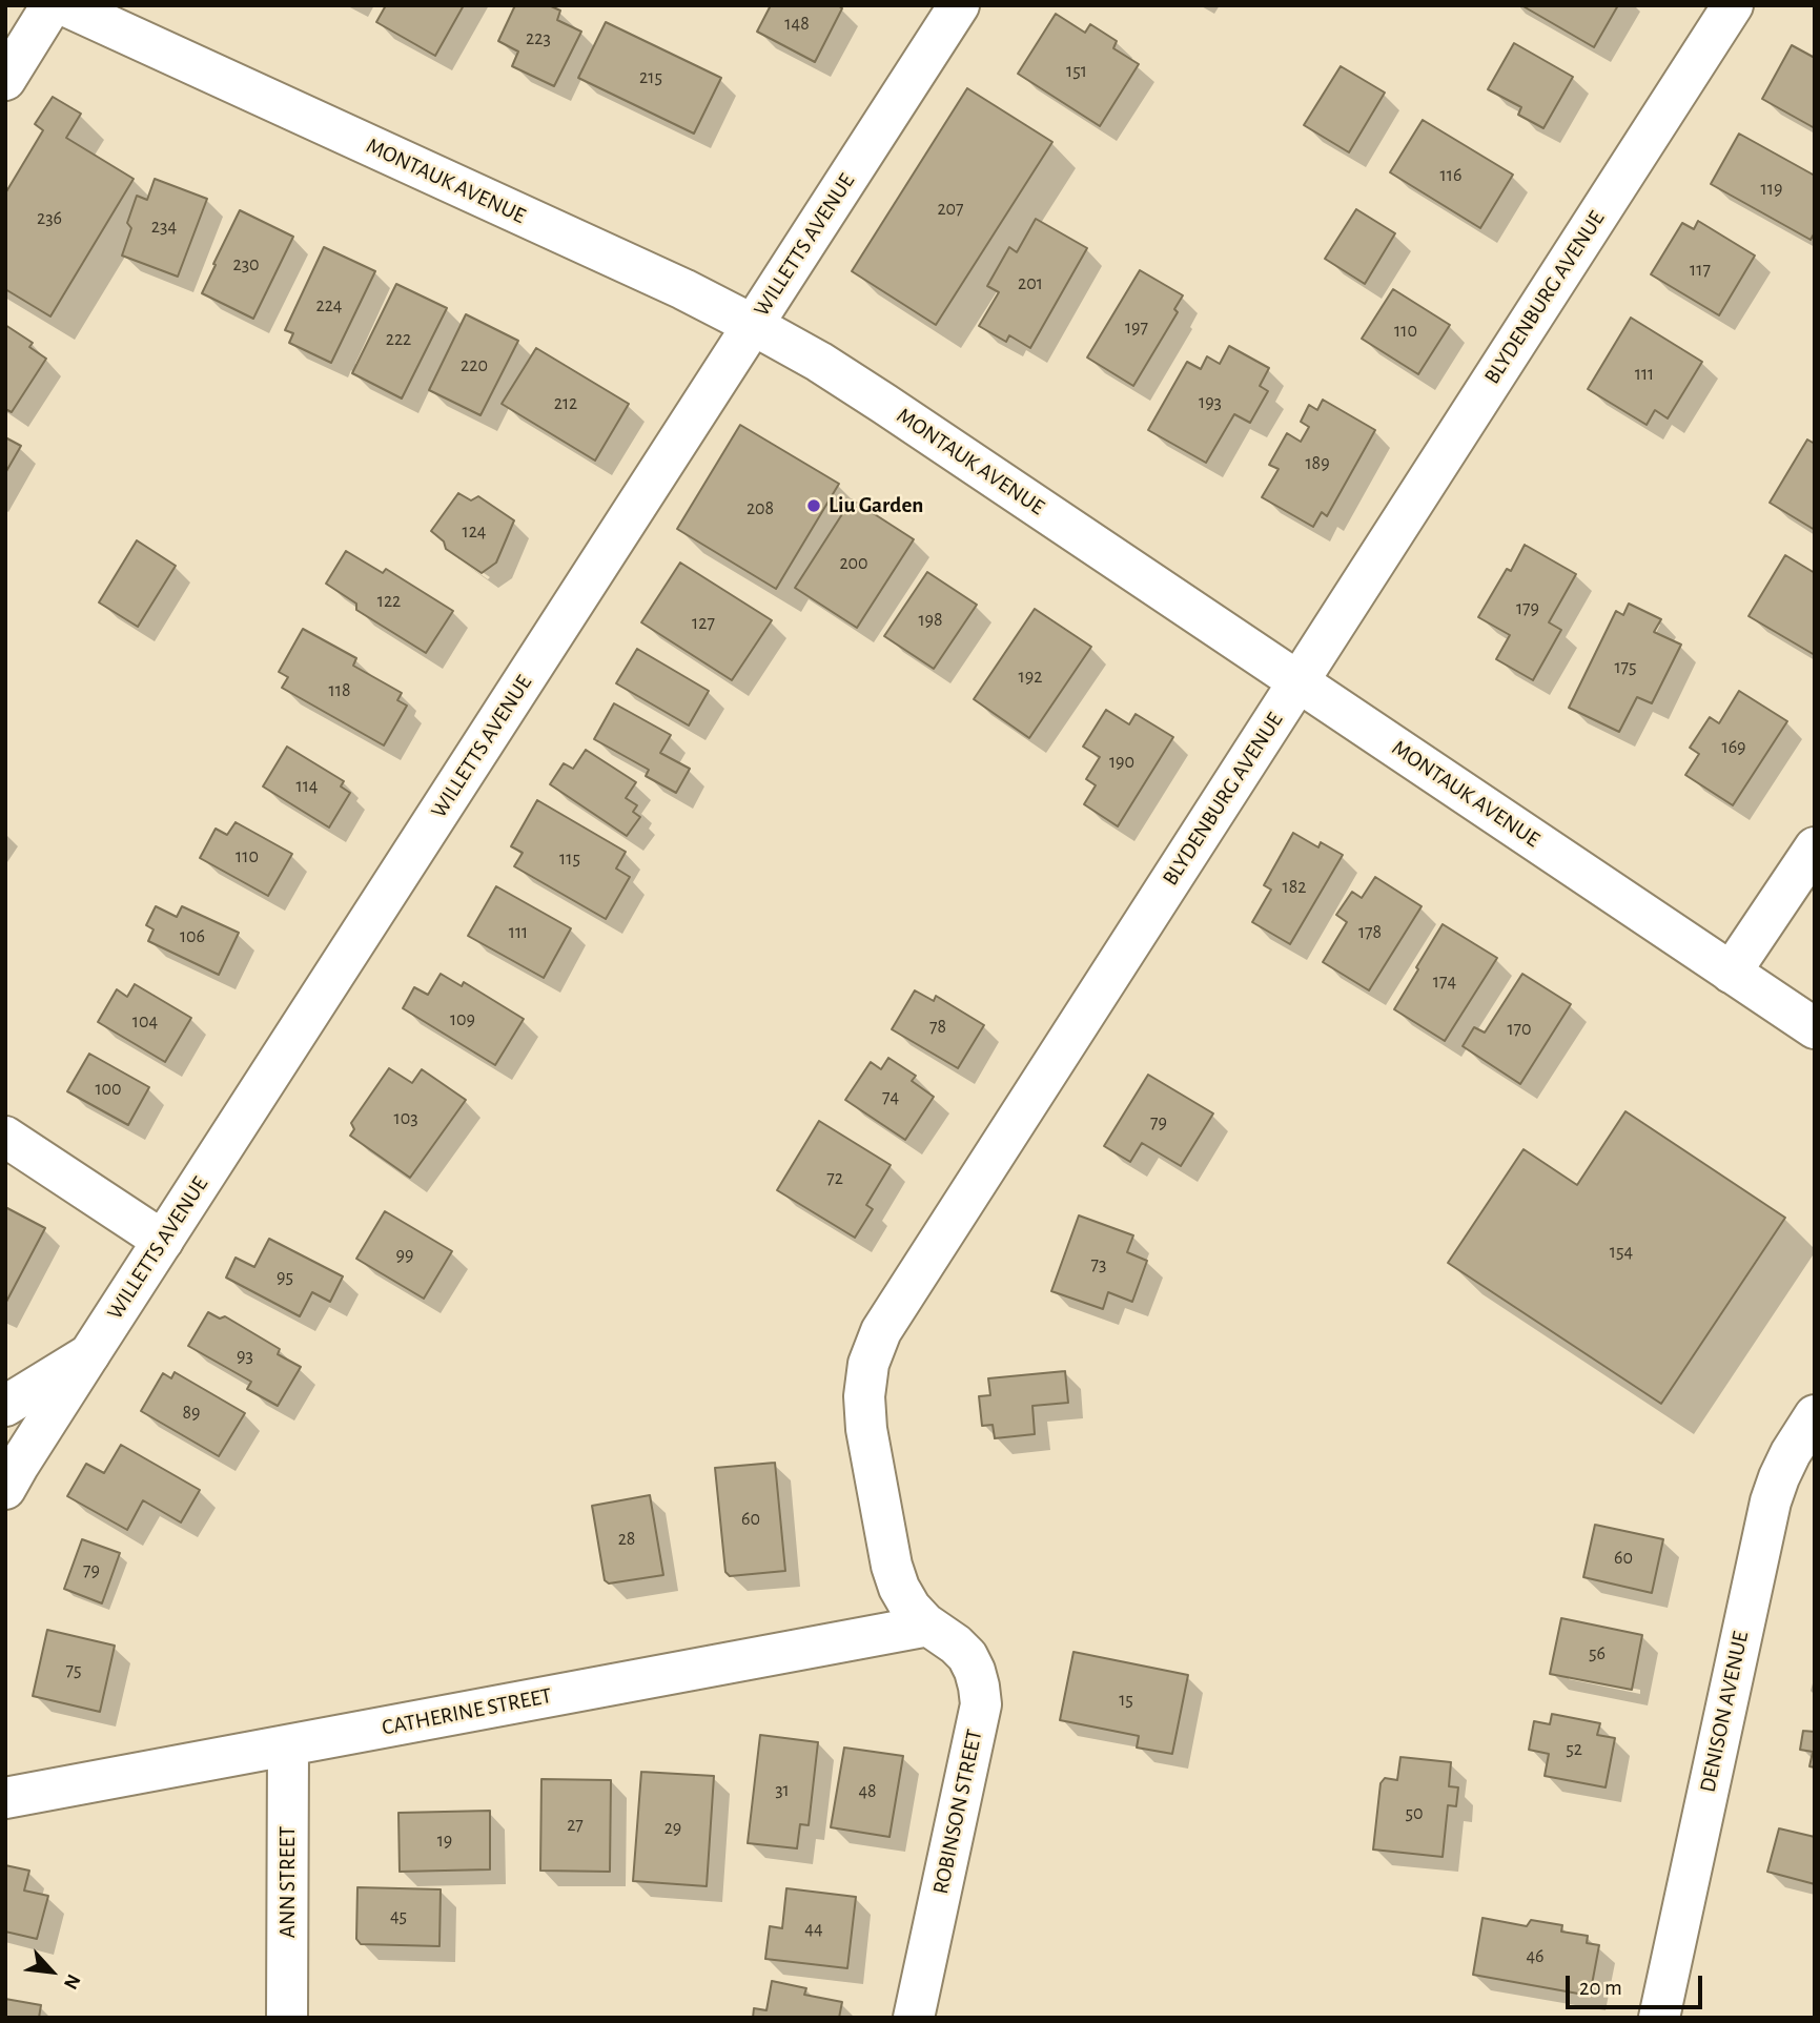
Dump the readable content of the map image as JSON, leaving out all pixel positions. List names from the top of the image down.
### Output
{
  "streets": {
    "street": [
      "MONTAUK AVENUE",
      "WILLETTS AVENUE",
      "BLYDENBURG AVENUE",
      "CATHERINE STREET",
      "DENISON AVENUE",
      "ROBINSON STREET",
      "ANN STREET"
    ]
  },
  "crossings": [
    ["MONTAUK AVENUE", "WILLETTS AVENUE"],
    ["MONTAUK AVENUE", "BLYDENBURG AVENUE"],
    ["BLYDENBURG AVENUE", "CATHERINE STREET"],
    ["BLYDENBURG AVENUE", "ROBINSON STREET"],
    ["CATHERINE STREET", "ROBINSON STREET"],
    ["CATHERINE STREET", "ANN STREET"]
  ],
  "places": ["Liu Garden"],
  "house_numbers": [
    "148",
    "223",
    "151",
    "215",
    "116",
    "119",
    "207",
    "236",
    "234",
    "230",
    "117",
    "201",
    "224",
    "197",
    "110",
    "222",
    "220",
    "111",
    "193",
    "212",
    "189",
    "208",
    "124",
    "200",
    "122",
    "179",
    "198",
    "127",
    "175",
    "192",
    "118",
    "169",
    "190",
    "114",
    "110",
    "115",
    "182",
    "111",
    "178",
    "106",
    "174",
    "109",
    "104",
    "78",
    "170",
    "100",
    "74",
    "103",
    "79",
    "72",
    "154",
    "99",
    "73",
    "95",
    "93",
    "89",
    "60",
    "28",
    "60",
    "79",
    "56",
    "75",
    "15",
    "52",
    "31",
    "48",
    "50",
    "27",
    "29",
    "19",
    "45",
    "44",
    "46"
  ],
  "scale_bar": "20 m",
  "north": "bottom right"
}
